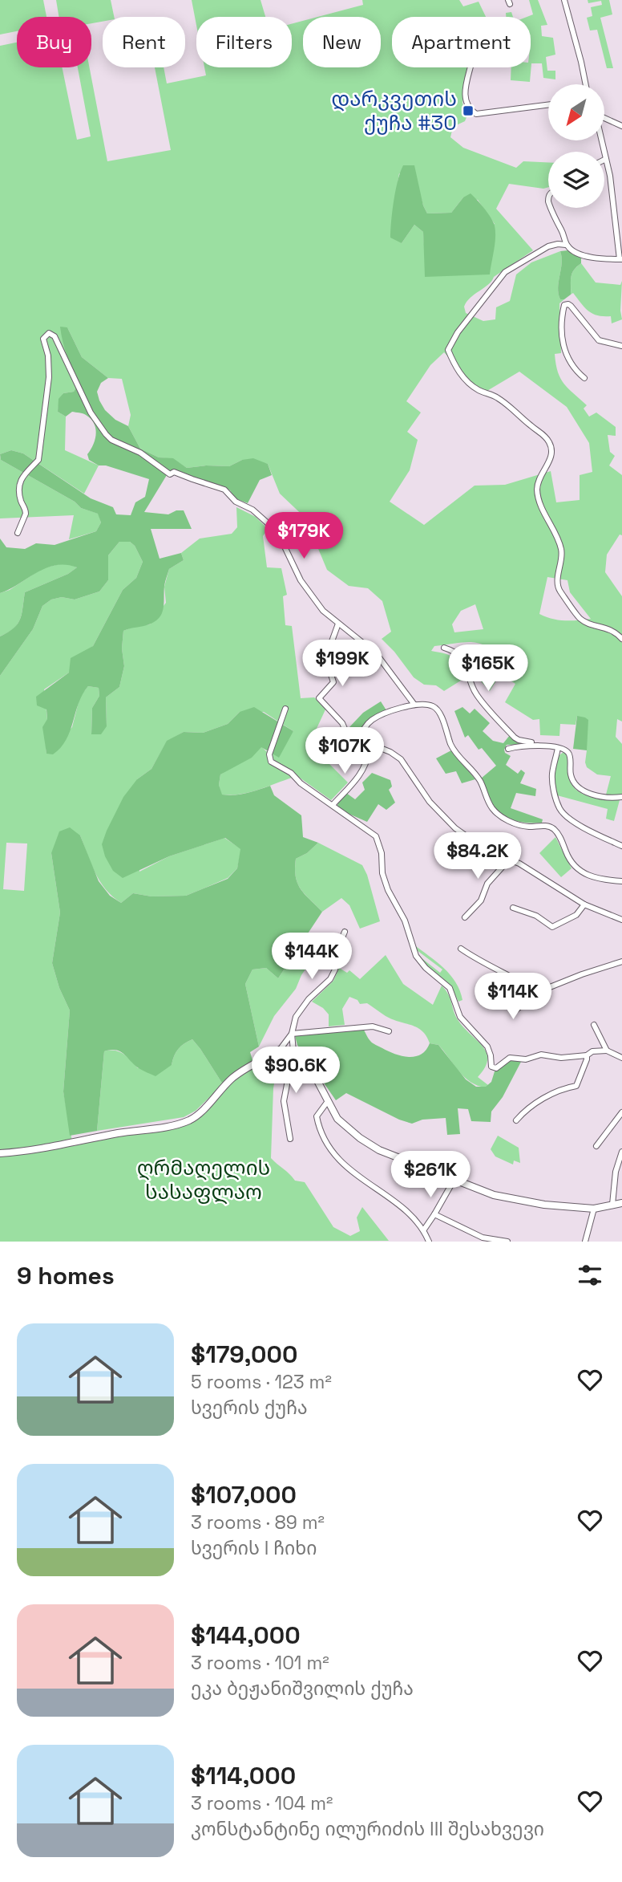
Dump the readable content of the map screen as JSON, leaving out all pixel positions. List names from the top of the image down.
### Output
{
  "parks": ["ღრმაღელის სასაფლაო"],
  "places": {
    "transit": ["დარკვეთის ქუჩა #30"]
  },
  "north": "bottom left",
  "page": {
    "chip": [
      "Buy",
      "Rent",
      "Filters",
      "New",
      "Apartment"
    ],
    "price": [
      "$179K",
      "$199K",
      "$165K",
      "$107K",
      "$84.2K",
      "$144K",
      "$114K",
      "$90.6K",
      "$261K"
    ],
    "heading": "9 homes",
    "list": [
      {
        "name": "$179,000",
        "note": "5 rooms · 123 m² · სვერის ქუჩა"
      },
      {
        "name": "$107,000",
        "note": "3 rooms · 89 m² · სვერის I ჩიხი"
      },
      {
        "name": "$144,000",
        "note": "3 rooms · 101 m² · ეკა ბეჟანიშვილის ქუჩა"
      },
      {
        "name": "$114,000",
        "note": "3 rooms · 104 m² · კონსტანტინე ილურიძის III შესახვევი"
      }
    ]
  }
}
